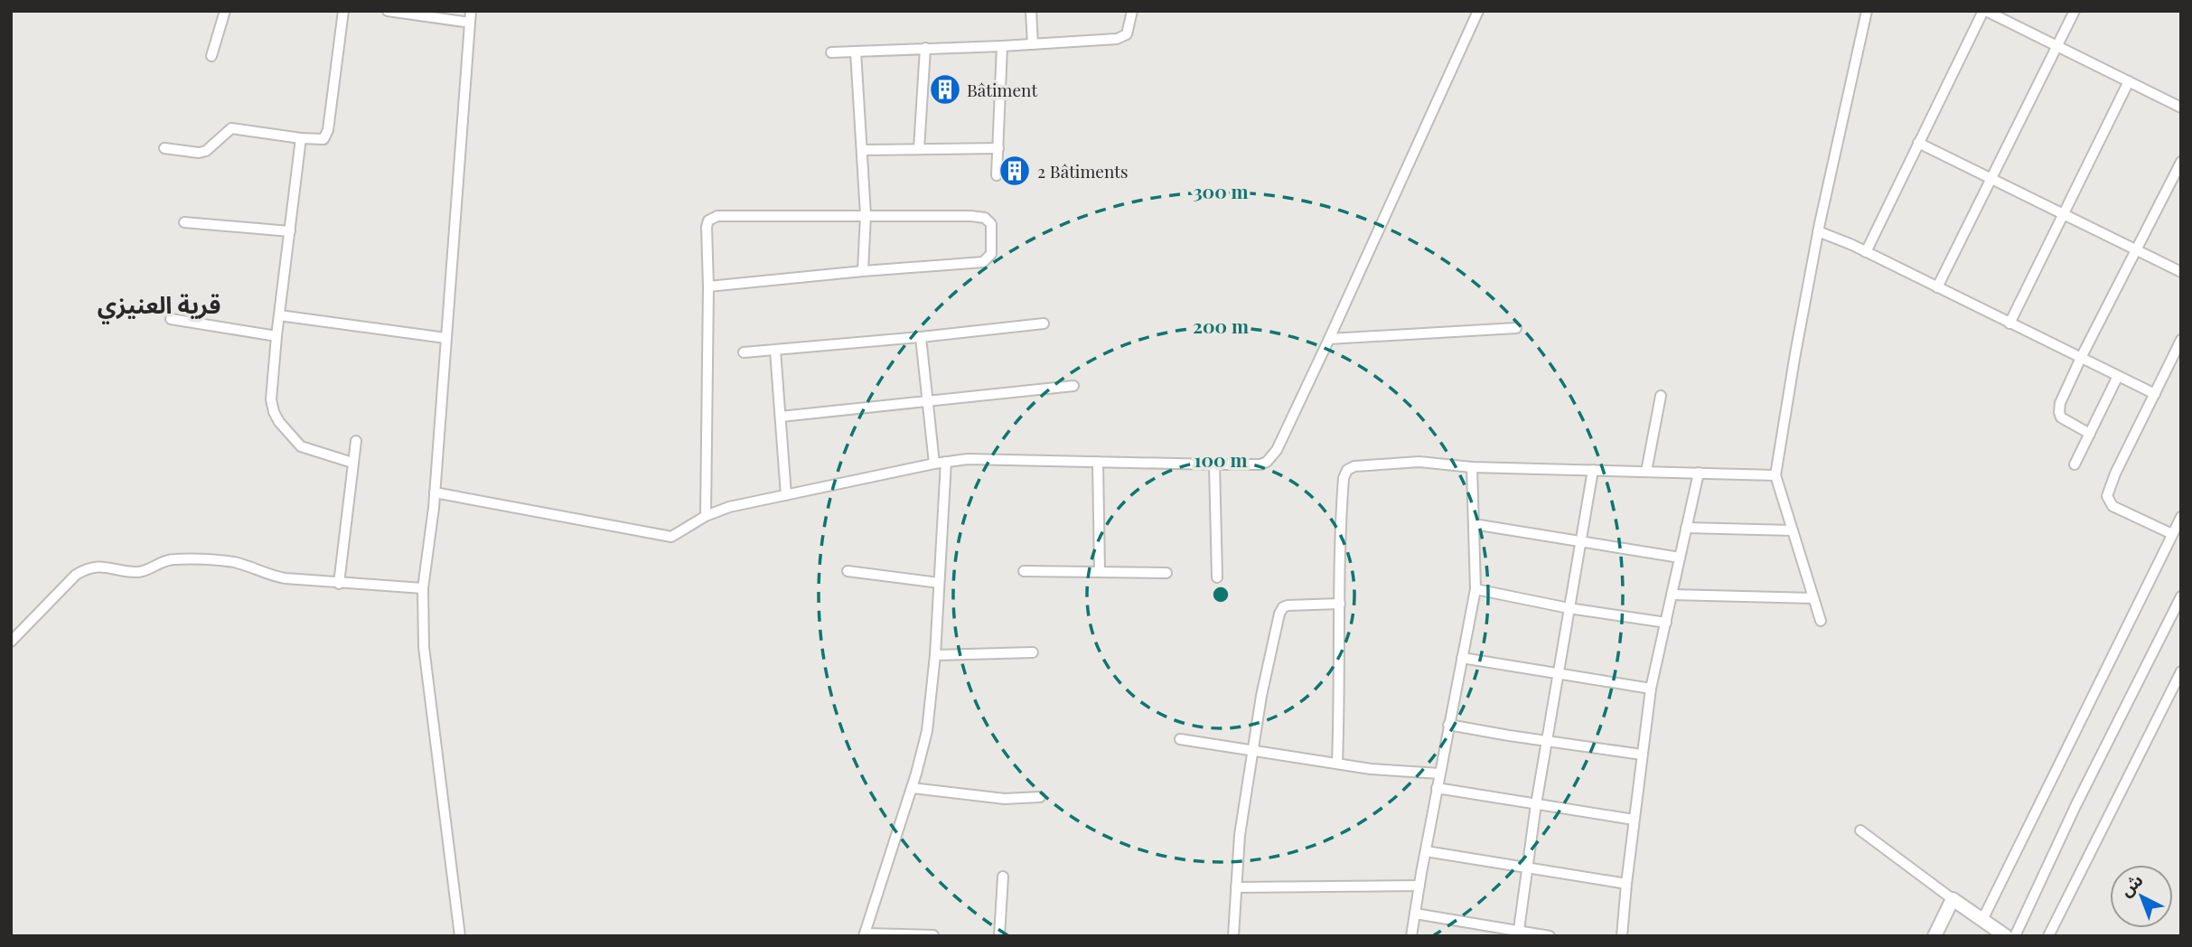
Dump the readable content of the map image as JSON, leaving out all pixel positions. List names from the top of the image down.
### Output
{
  "districts": ["قرية العنيزي"],
  "places": {
    "building": ["Bâtiment", "2 Bâtiments"]
  },
  "north": "top left",
  "rings": ["300 m", "200 m", "100 m"]
}
